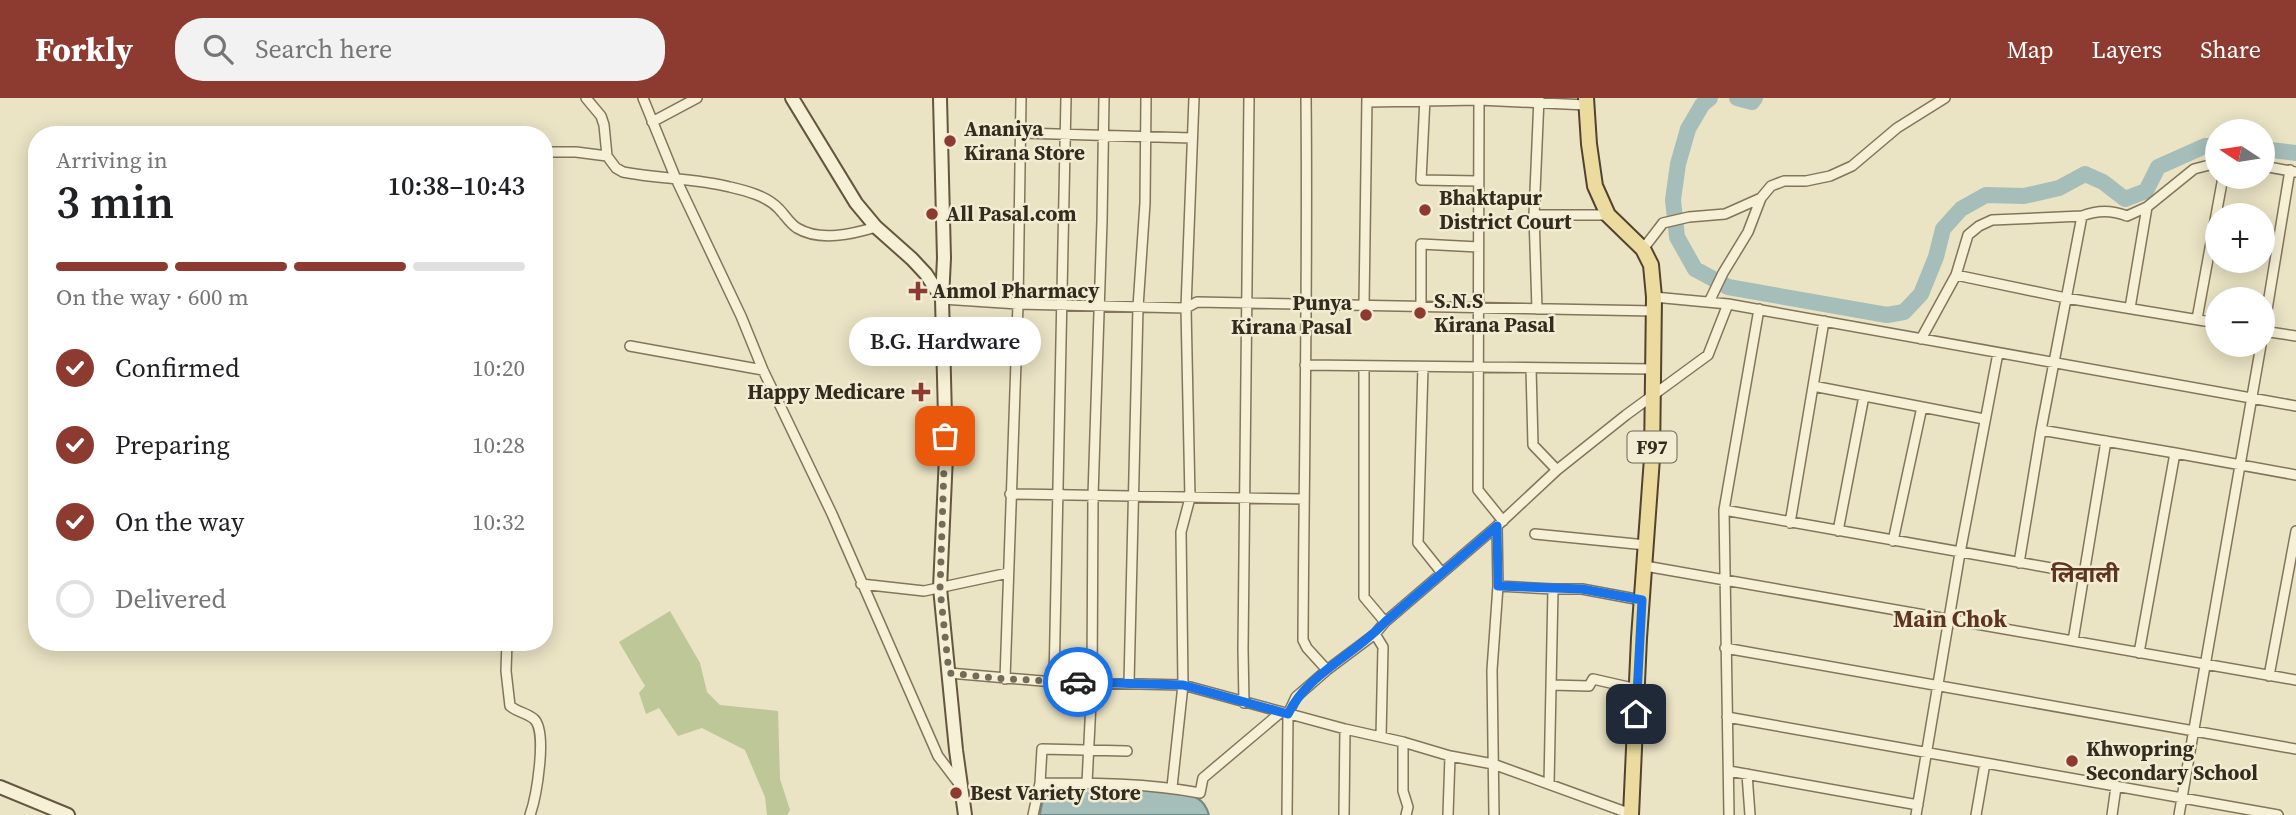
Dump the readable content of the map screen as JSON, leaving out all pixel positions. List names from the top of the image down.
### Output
{
  "streets": {
    "main road": ["F97"]
  },
  "districts": ["लिवाली", "Main Chok"],
  "places": {
    "other": [
      "Ananiya Kirana Store",
      "Bhaktapur District Court",
      "All Pasal.com",
      "S.N.S Kirana Pasal",
      "Punya Kirana Pasal",
      "B.G. Hardware",
      "Khwopring Secondary School",
      "Best Variety Store"
    ],
    "health": ["Anmol Pharmacy", "Happy Medicare"]
  },
  "north": "left",
  "page": {
    "header": "Forkly",
    "search": "Search here",
    "nav": ["Map", "Layers", "Share"],
    "map_buttons": ["+", "−"],
    "heading": ["3 min", "Arriving in", "10:38–10:43"],
    "bar": "On the way · 600 m",
    "bubble": "B.G. Hardware",
    "list": [
      ["Confirmed", "10:20"],
      ["Preparing", "10:28"],
      ["On the way", "10:32"],
      "Delivered"
    ]
  }
}
